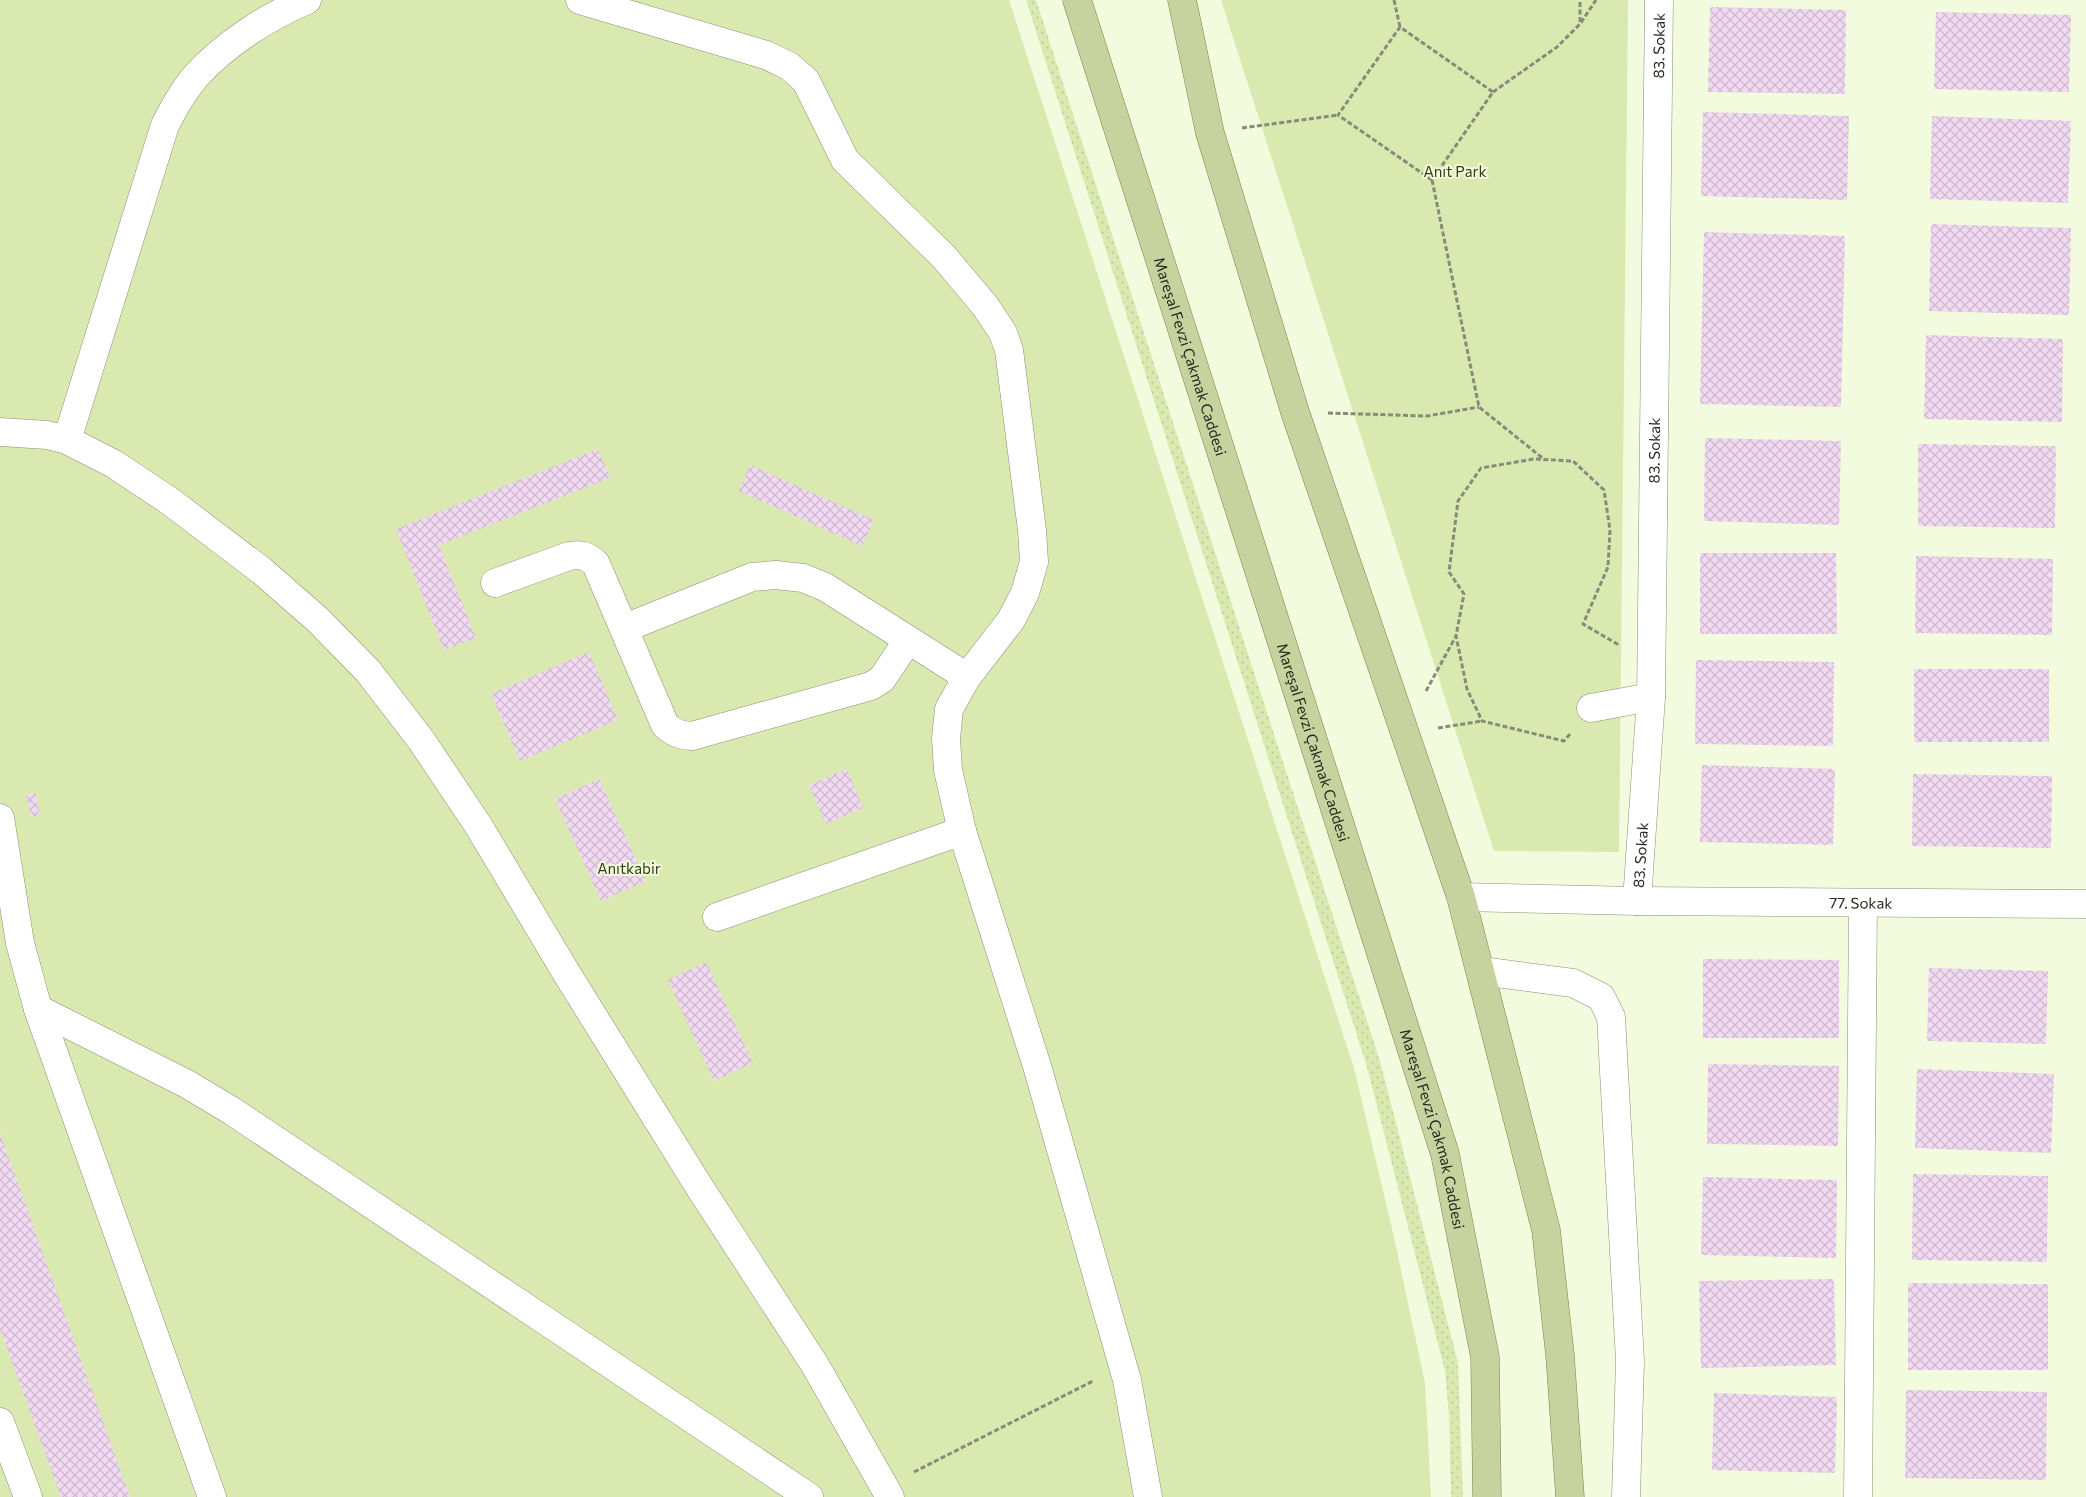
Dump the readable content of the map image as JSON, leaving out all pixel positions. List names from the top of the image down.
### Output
{
  "streets": {
    "main road": ["Mareşal Fevzi Çakmak Caddesi"],
    "street": ["83. Sokak", "77. Sokak"]
  },
  "crossings": [
    ["83. Sokak", "77. Sokak"]
  ],
  "parks": ["Anıt Park", "Anıtkabir"]
}
